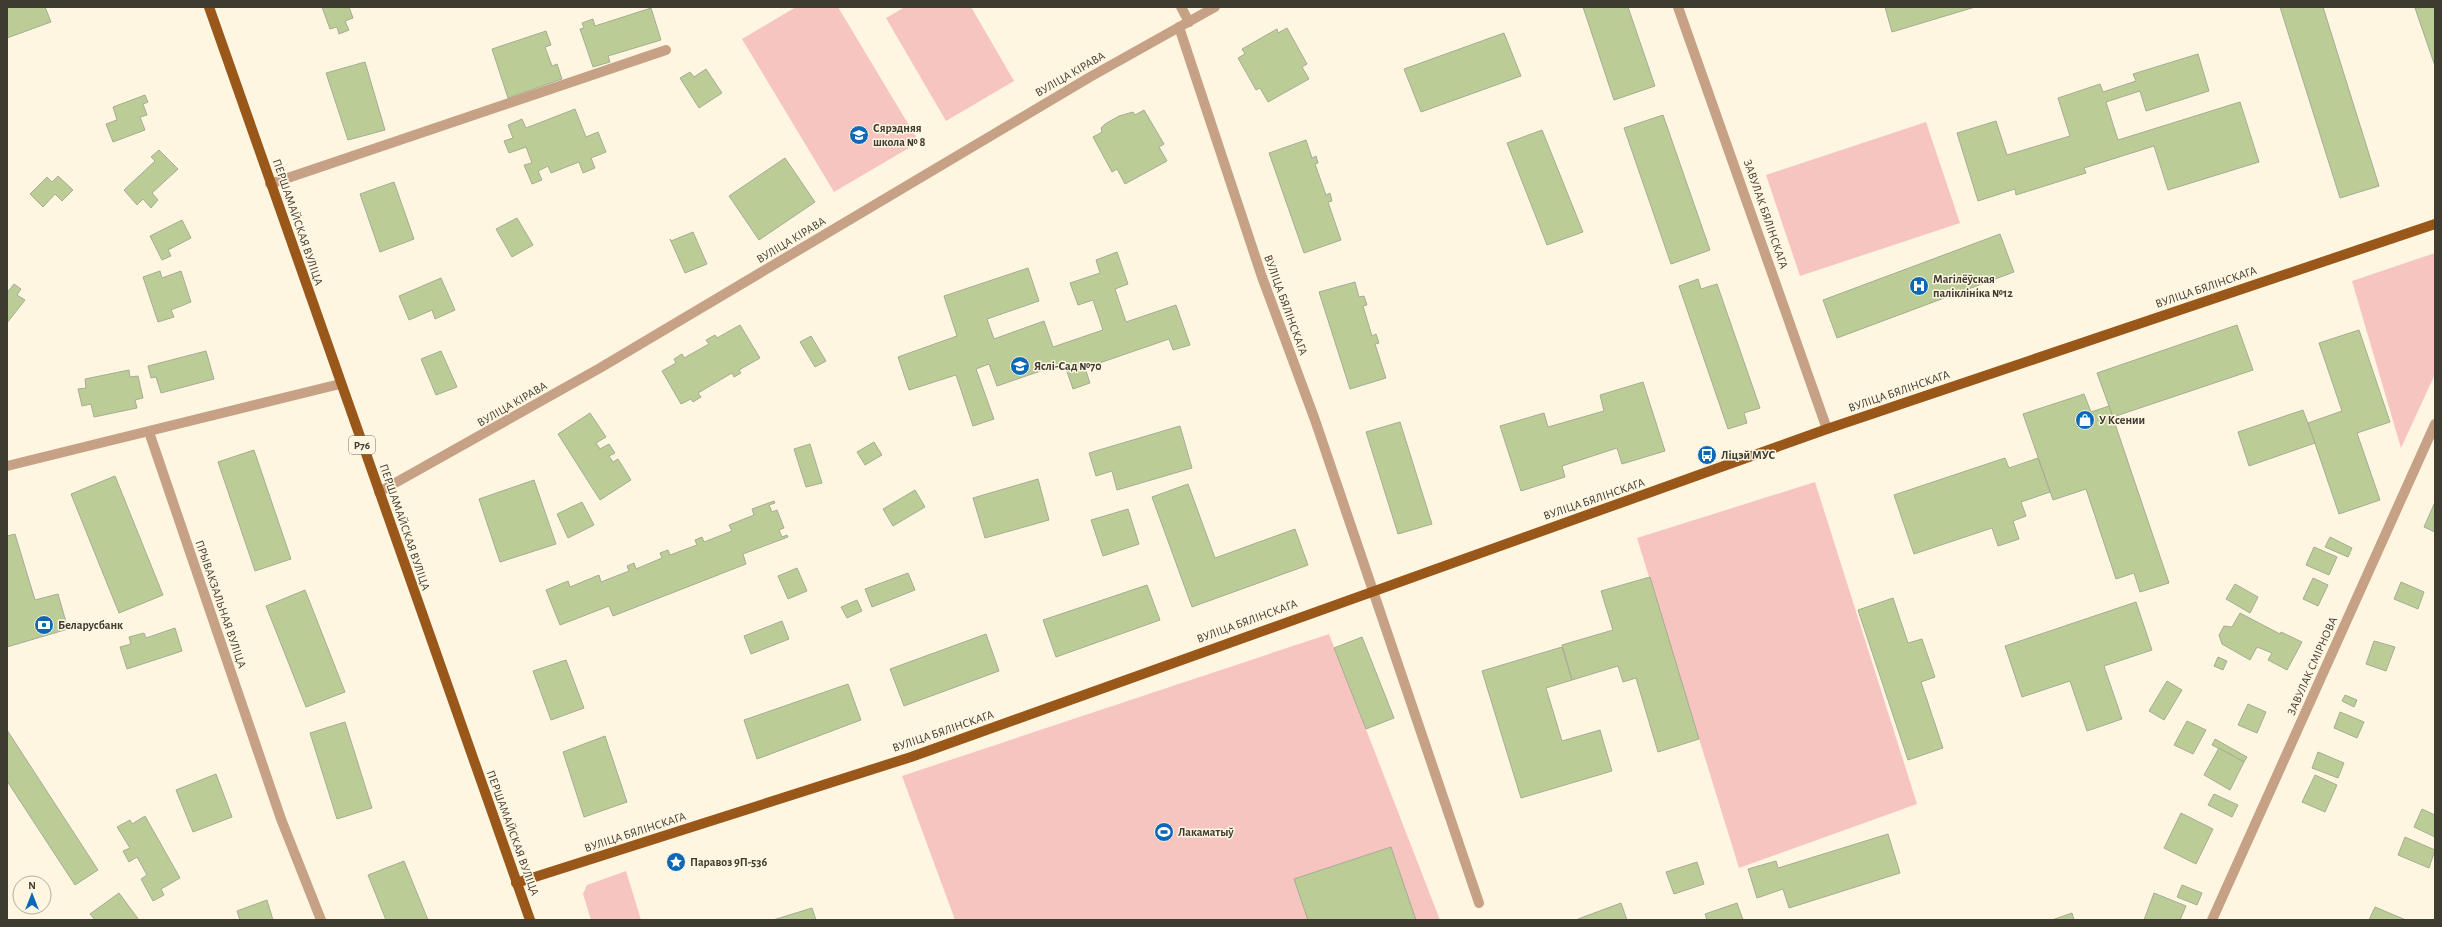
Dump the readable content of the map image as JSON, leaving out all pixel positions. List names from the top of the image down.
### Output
{
  "streets": {
    "main road": ["ПЕРШАМАЙСКАЯ ВУЛІЦА", "ВУЛІЦА БЯЛІНСКАГА", "Р76"],
    "street": [
      "ВУЛІЦА КІРАВА",
      "ЗАВУЛАК БЯЛІНСКАГА",
      "ПРЫВАКЗАЛЬНАЯ ВУЛІЦА",
      "ЗАВУЛАК СМІРНОВА"
    ]
  },
  "crossings": [
    ["ВУЛІЦА КІРАВА", "ПЕРШАМАЙСКАЯ ВУЛІЦА"],
    ["ВУЛІЦА КІРАВА", "ВУЛІЦА БЯЛІНСКАГА"],
    ["ЗАВУЛАК БЯЛІНСКАГА", "ВУЛІЦА БЯЛІНСКАГА"],
    ["ПЕРШАМАЙСКАЯ ВУЛІЦА", "ВУЛІЦА БЯЛІНСКАГА"]
  ],
  "places": {
    "school or university": ["Сярэдняя школа № 8", "Яслі-Сад №70"],
    "hospital": ["Магілёўская паліклініка №12"],
    "shop": ["У Ксении"],
    "bus stop": ["Ліцэй МУС"],
    "bank": ["Беларусбанк"],
    "sports": ["Лакаматыў"],
    "place": ["Паравоз 9П-536"]
  },
  "north": "top"
}
